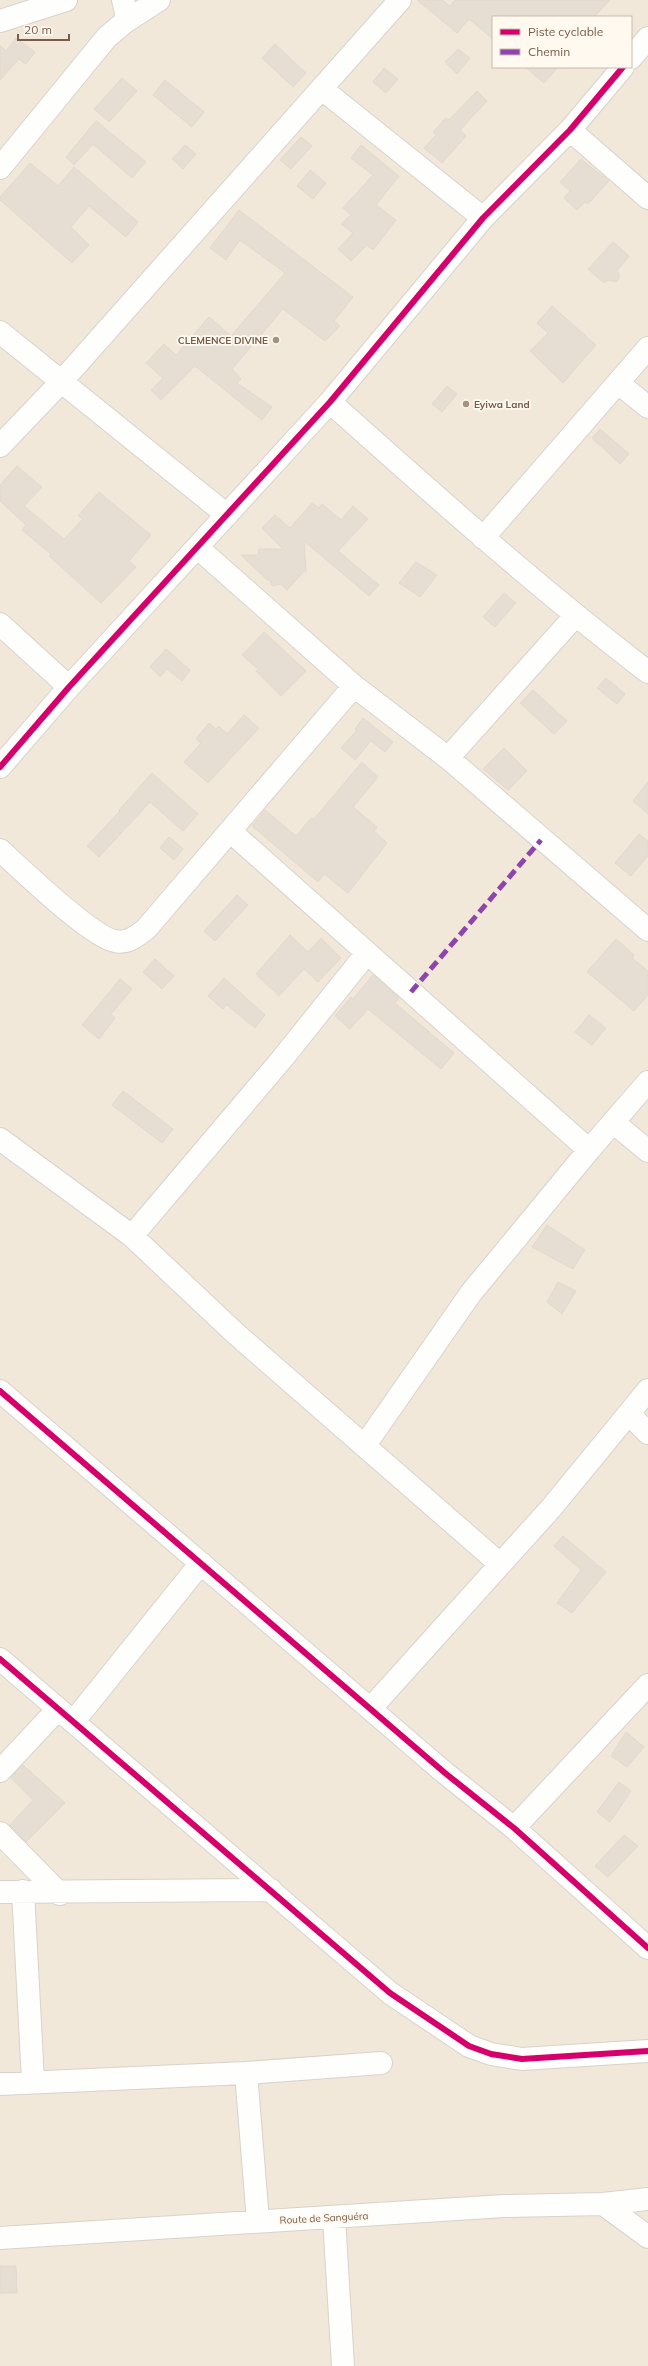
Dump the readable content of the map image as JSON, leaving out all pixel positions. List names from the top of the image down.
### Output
{
  "streets": {
    "street": ["Route de Sanguéra"]
  },
  "places": ["CLEMENCE DIVINE", "Eyiwa Land"],
  "legend": ["Piste cyclable", "Chemin"],
  "scale_bar": "20 m"
}
